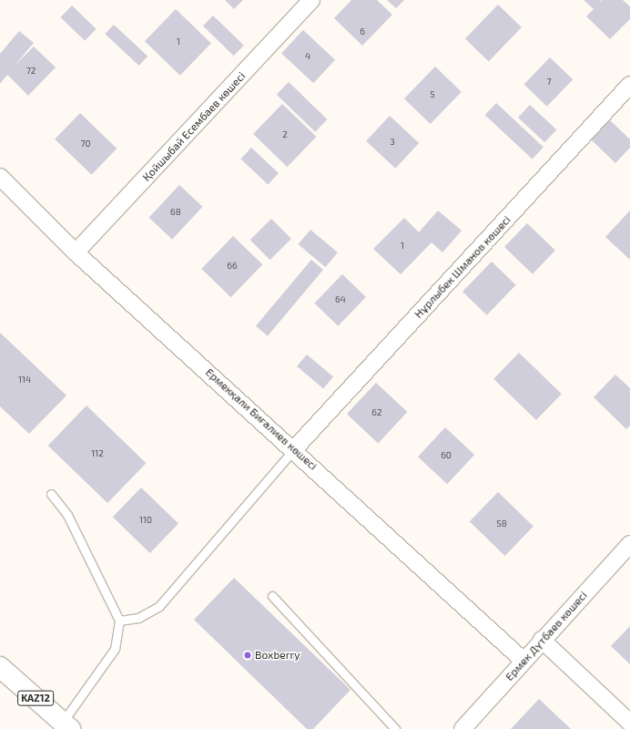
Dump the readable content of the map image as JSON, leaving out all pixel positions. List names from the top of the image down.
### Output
{
  "streets": {
    "main road": ["KAZ12"],
    "street": [
      "Қойшыбай Есембаев көшесі",
      "Нұрлыбек Шманов көшесі",
      "Ермекқали Биғалиев көшесі",
      "Ермек Дүтбаев көшесi"
    ]
  },
  "crossings": [
    ["Қойшыбай Есембаев көшесі", "Ермекқали Биғалиев көшесі"],
    ["Нұрлыбек Шманов көшесі", "Ермекқали Биғалиев көшесі"],
    ["Ермекқали Биғалиев көшесі", "Ермек Дүтбаев көшесi"]
  ],
  "places": ["Boxberry"],
  "house_numbers": [
    "6",
    "1",
    "4",
    "72",
    "7",
    "5",
    "2",
    "3",
    "70",
    "68",
    "1",
    "66",
    "64",
    "114",
    "62",
    "112",
    "60",
    "110",
    "58"
  ]
}
